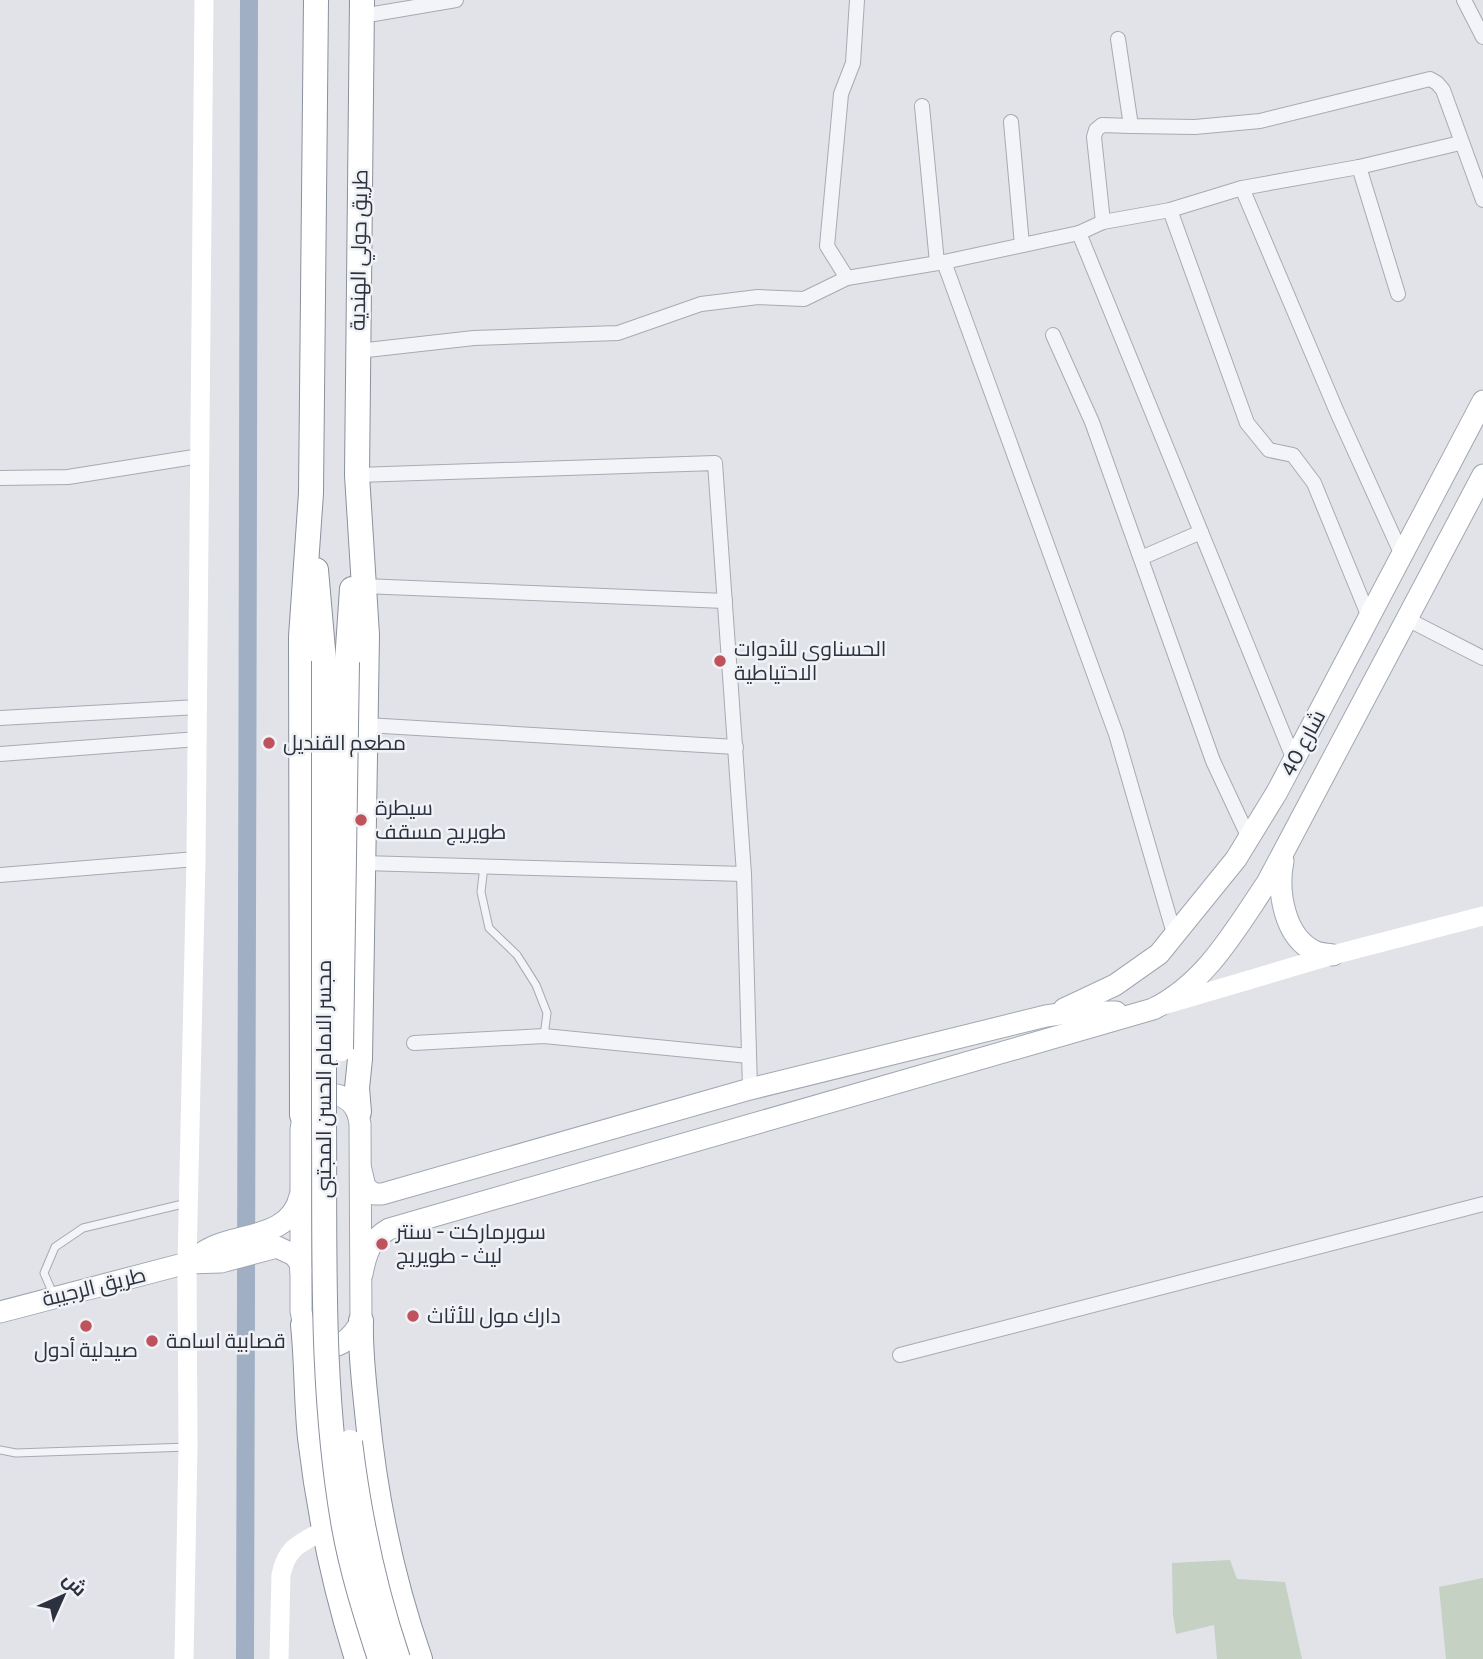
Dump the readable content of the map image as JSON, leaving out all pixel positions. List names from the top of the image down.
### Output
{
  "streets": {
    "highway": ["طريق حولي الهندية", "مجسر الامام الحسن المجتبى"],
    "main road": ["شارع 40", "طريق الرجيبة"]
  },
  "crossings": [
    ["طريق حولي الهندية", "مجسر الامام الحسن المجتبى"]
  ],
  "places": [
    "الحسناوي للأدوات الاحتياطية",
    "مطعم القنديل",
    "سيطرة طويريج مسقف",
    "سوبرماركت - سنتر ليث - طويريج",
    "دارك مول للأثاث",
    "صيدلية أدول",
    "قصابية اسامة"
  ],
  "north": "top right"
}
